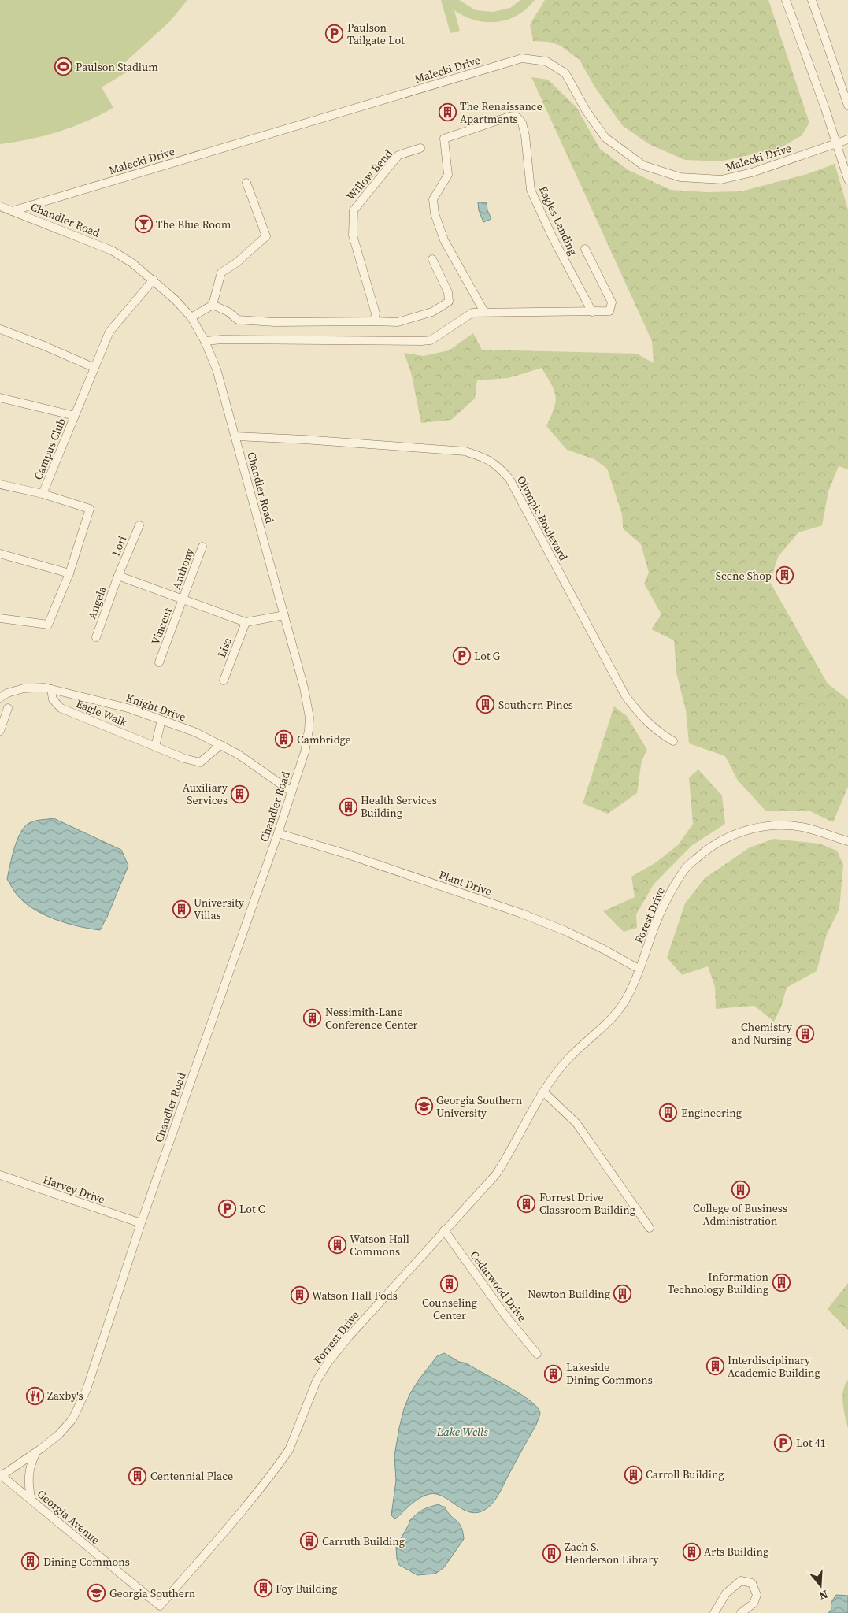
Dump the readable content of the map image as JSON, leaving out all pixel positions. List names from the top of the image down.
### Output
{
  "streets": {
    "street": [
      "Malecki Drive",
      "Willow Bend",
      "Chandler Road",
      "Eagles Landing",
      "Campus Club",
      "Olympic Boulevard",
      "Lori",
      "Anthony",
      "Angela",
      "Vincent",
      "Lisa",
      "Knight Drive",
      "Eagle Walk",
      "Plant Drive",
      "Forest Drive",
      "Harvey Drive",
      "Cedarwood Drive",
      "Forrest Drive",
      "Georgia Avenue"
    ]
  },
  "crossings": [
    ["Malecki Drive", "Chandler Road"],
    ["Chandler Road", "Eagles Landing"],
    ["Chandler Road", "Campus Club"],
    ["Chandler Road", "Olympic Boulevard"],
    ["Chandler Road", "Knight Drive"],
    ["Chandler Road", "Plant Drive"],
    ["Chandler Road", "Harvey Drive"],
    ["Chandler Road", "Georgia Avenue"],
    ["Lori", "Angela"],
    ["Anthony", "Vincent"],
    ["Knight Drive", "Eagle Walk"],
    ["Plant Drive", "Forest Drive"],
    ["Forest Drive", "Forrest Drive"],
    ["Cedarwood Drive", "Forrest Drive"],
    ["Forrest Drive", "Georgia Avenue"]
  ],
  "water": ["Lake Wells"],
  "places": {
    "parking": [
      "Paulson Tailgate Lot",
      "Lot G",
      "Lot C",
      "Lot 41"
    ],
    "sports": ["Paulson Stadium"],
    "building": [
      "The Renaissance Apartments",
      "Scene Shop",
      "Southern Pines",
      "Cambridge",
      "Auxiliary Services",
      "Health Services Building",
      "University Villas",
      "Nessimith-Lane Conference Center",
      "Chemistry and Nursing",
      "Engineering",
      "College of Business Administration",
      "Forrest Drive Classroom Building",
      "Watson Hall Commons",
      "Information Technology Building",
      "Counseling Center",
      "Newton Building",
      "Watson Hall Pods",
      "Interdisciplinary Academic Building",
      "Lakeside Dining Commons",
      "Carroll Building",
      "Centennial Place",
      "Carruth Building",
      "Arts Building",
      "Zach S. Henderson Library",
      "Dining Commons",
      "Foy Building"
    ],
    "bar": ["The Blue Room"],
    "school or university": ["Georgia Southern University", "Georgia Southern"],
    "restaurant": ["Zaxby's"]
  },
  "north": "bottom"
}
